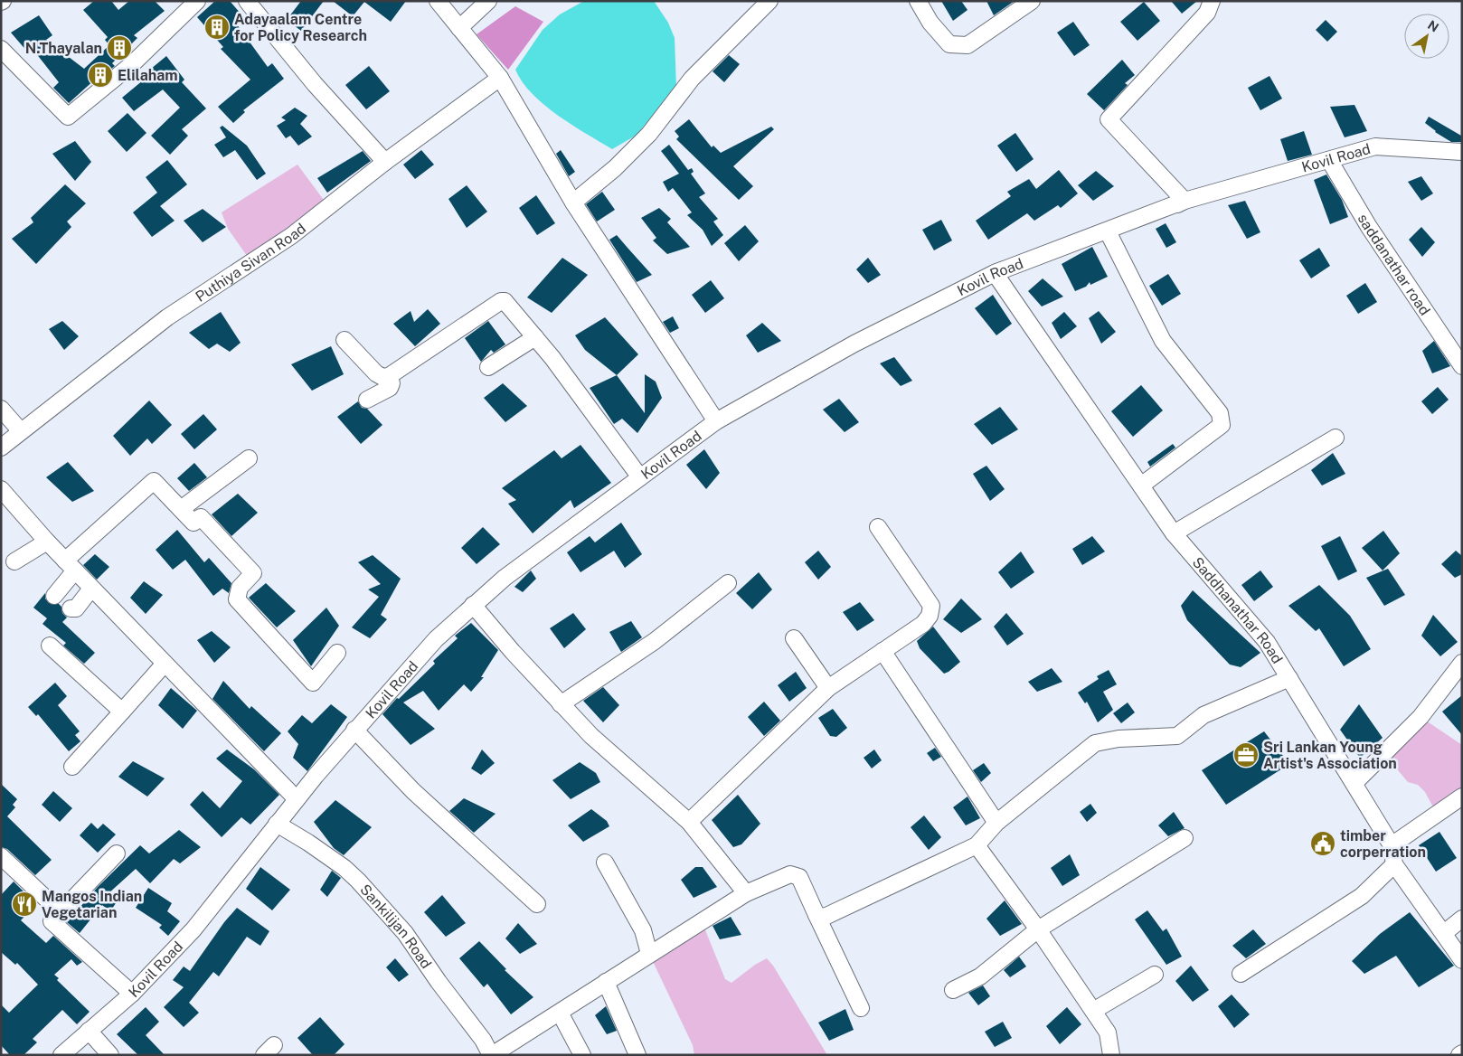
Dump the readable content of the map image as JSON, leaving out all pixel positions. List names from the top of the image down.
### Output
{
  "streets": {
    "street": [
      "Kovil Road",
      "Puthiya Sivan Road",
      "saddanathar road",
      "Saddhanathar Road",
      "Sankilijan Road"
    ]
  },
  "crossings": [
    ["Kovil Road", "saddanathar road"],
    ["Kovil Road", "Saddhanathar Road"],
    ["Kovil Road", "Sankilijan Road"]
  ],
  "places": {
    "building": ["Adayaalam Centre for Policy Research", "N.Thayalan", "Elilaham"],
    "office": ["Sri Lankan Young Artist's Association"],
    "public building": ["timber corperration"],
    "restaurant": ["Mangos Indian Vegetarian"]
  },
  "north": "top right"
}
